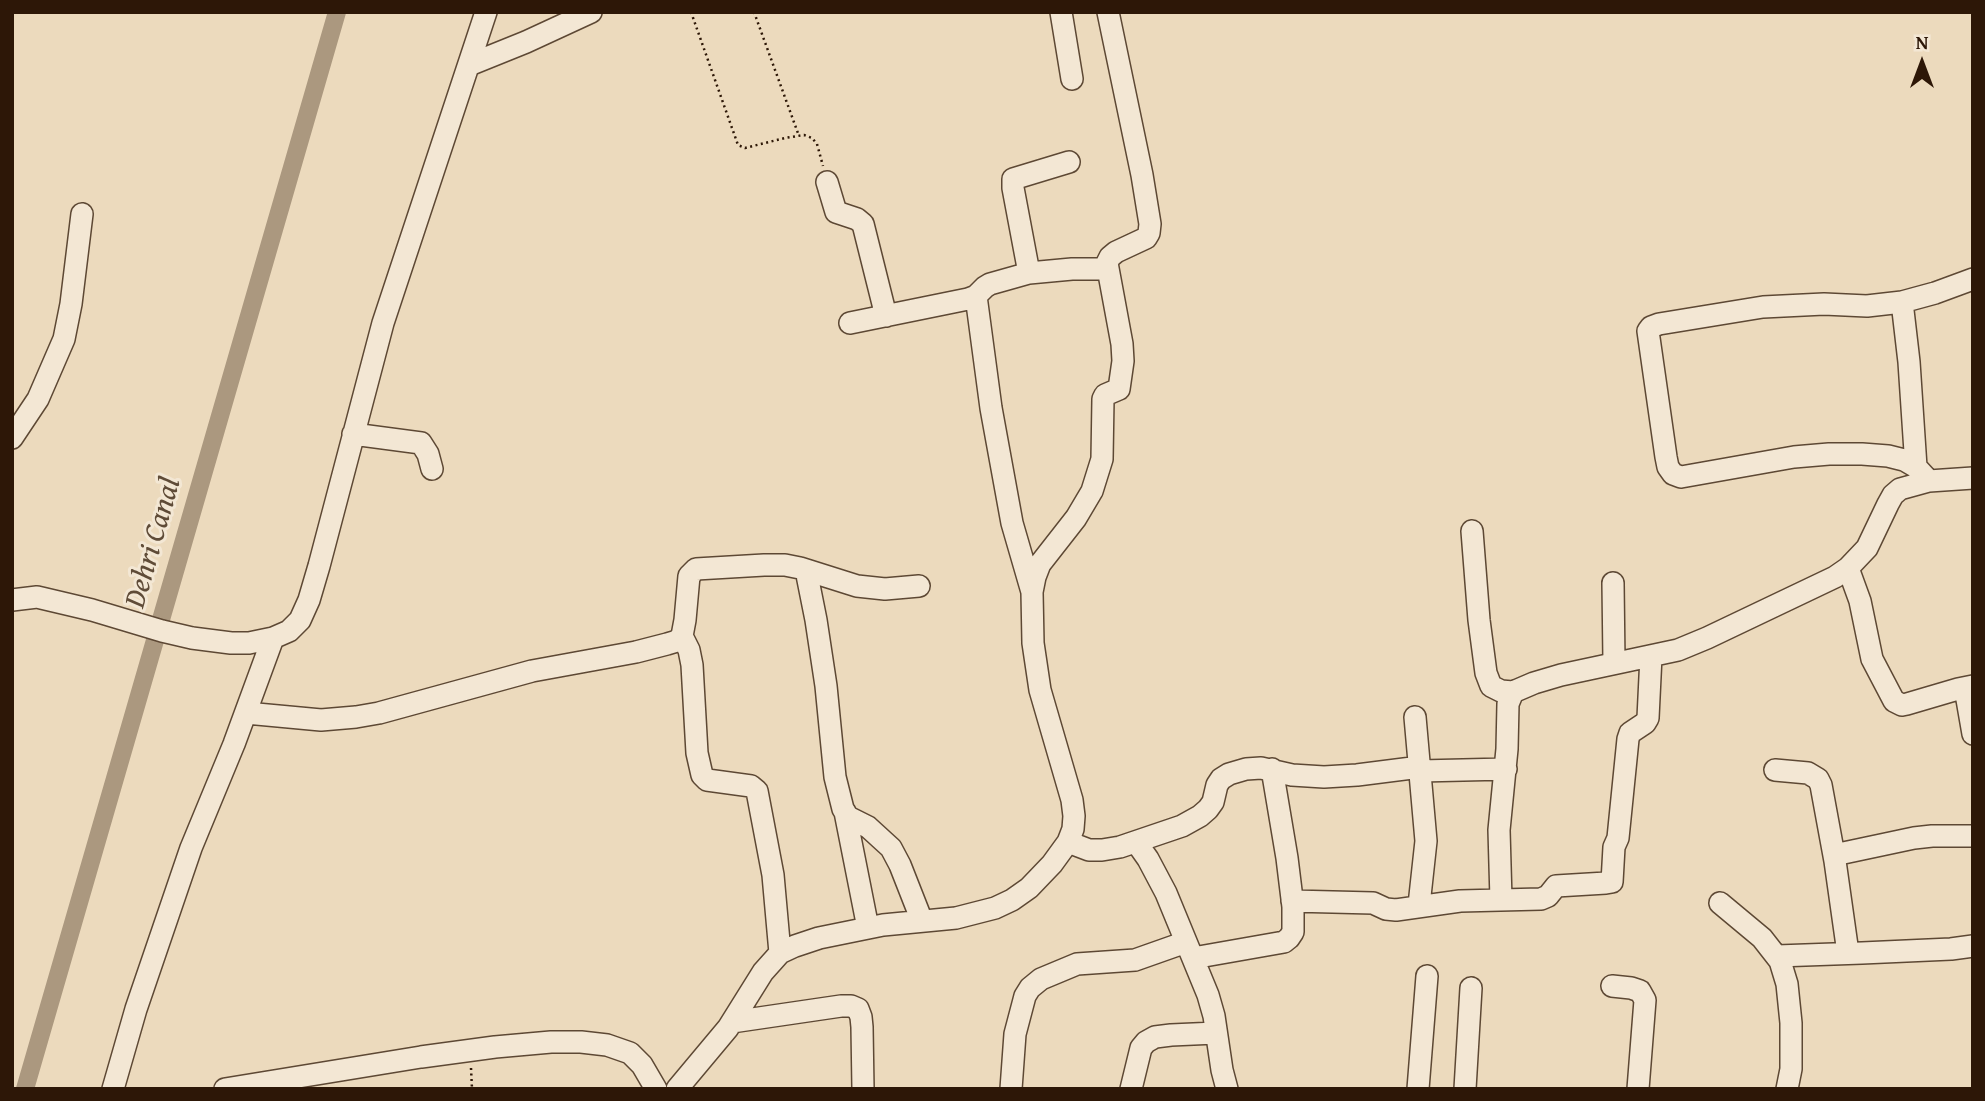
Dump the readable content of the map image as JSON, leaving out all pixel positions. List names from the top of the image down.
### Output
{
  "water": ["Dehri Canal"],
  "north": "top"
}
